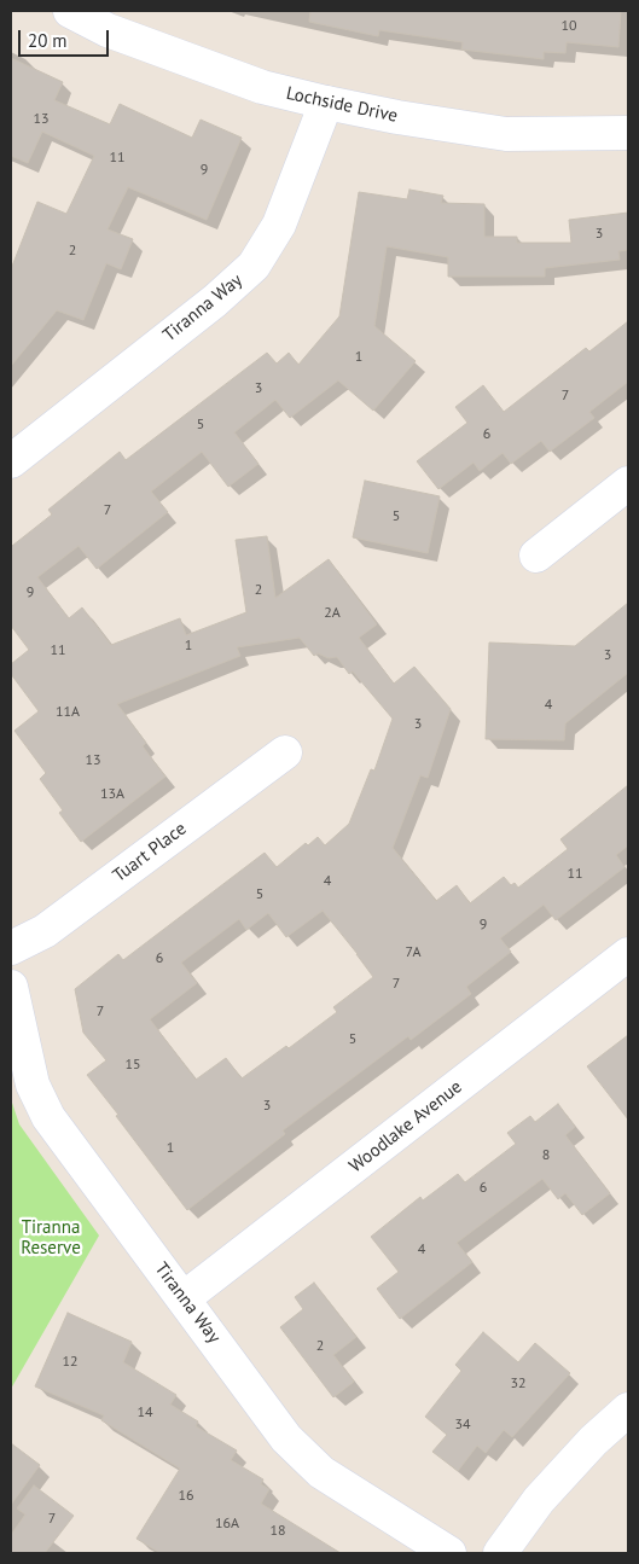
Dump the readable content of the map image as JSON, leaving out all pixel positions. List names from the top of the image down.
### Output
{
  "streets": {
    "street": [
      "Lochside Drive",
      "Tiranna Way",
      "Tuart Place",
      "Woodlake Avenue"
    ]
  },
  "crossings": [
    ["Lochside Drive", "Tiranna Way"],
    ["Tiranna Way", "Woodlake Avenue"]
  ],
  "parks": ["Tiranna Reserve"],
  "house_numbers": [
    "10",
    "13",
    "11",
    "9",
    "3",
    "2",
    "1",
    "3",
    "7",
    "5",
    "6",
    "7",
    "5",
    "2",
    "9",
    "2A",
    "1",
    "11",
    "3",
    "4",
    "11A",
    "3",
    "13",
    "13A",
    "11",
    "4",
    "5",
    "9",
    "7A",
    "6",
    "7",
    "7",
    "5",
    "15",
    "3",
    "1",
    "8",
    "6",
    "4",
    "2",
    "12",
    "32",
    "14",
    "34",
    "16",
    "7",
    "16A",
    "18"
  ],
  "scale_bar": "20 m"
}
